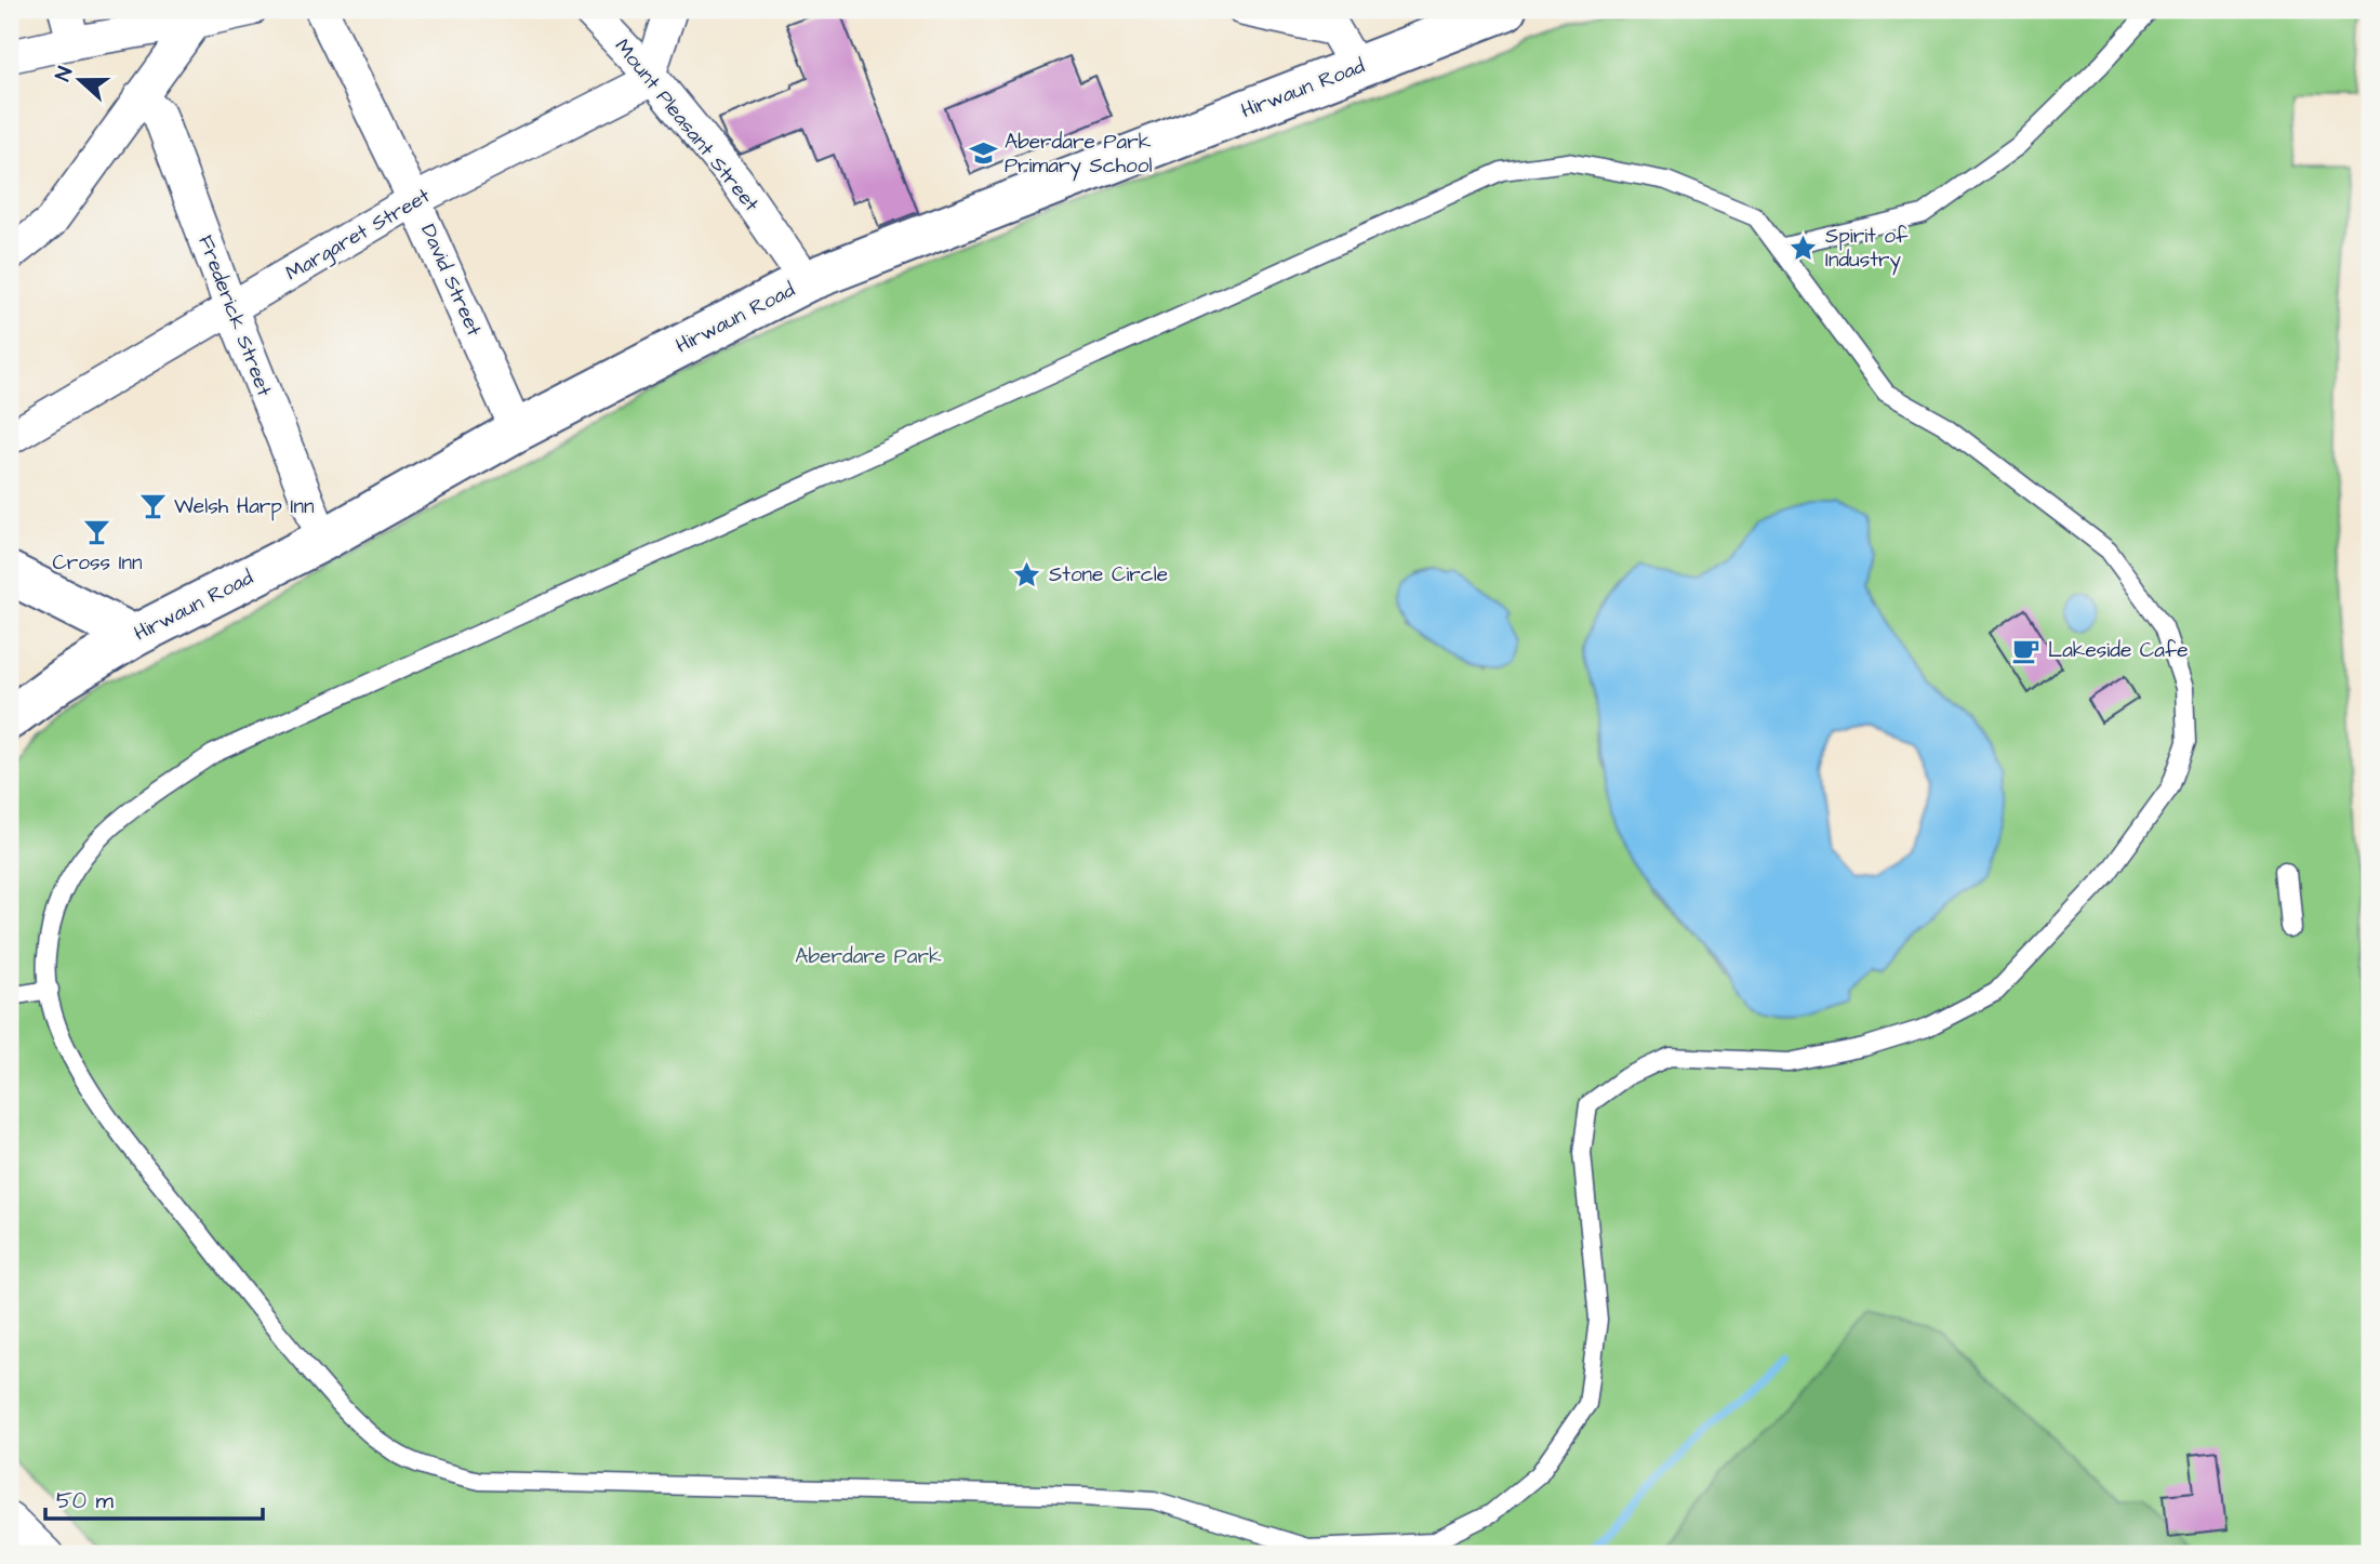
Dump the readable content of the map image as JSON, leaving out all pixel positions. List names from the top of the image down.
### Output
{
  "streets": {
    "main road": ["Hirwaun Road"],
    "street": [
      "Mount Pleasant Street",
      "Margaret Street",
      "David Street",
      "Frederick Street"
    ]
  },
  "crossings": [
    ["Hirwaun Road", "Mount Pleasant Street"],
    ["Hirwaun Road", "David Street"],
    ["Hirwaun Road", "Frederick Street"],
    ["Mount Pleasant Street", "Margaret Street"],
    ["Margaret Street", "David Street"],
    ["Margaret Street", "Frederick Street"]
  ],
  "parks": ["Aberdare Park"],
  "places": {
    "school or university": ["Aberdare Park Primary School"],
    "place": ["Spirit of Industry", "Stone Circle"],
    "bar": ["Welsh Harp Inn", "Cross Inn"],
    "cafe": ["Lakeside Cafe"]
  },
  "scale_bar": "50 m",
  "north": "left"
}
